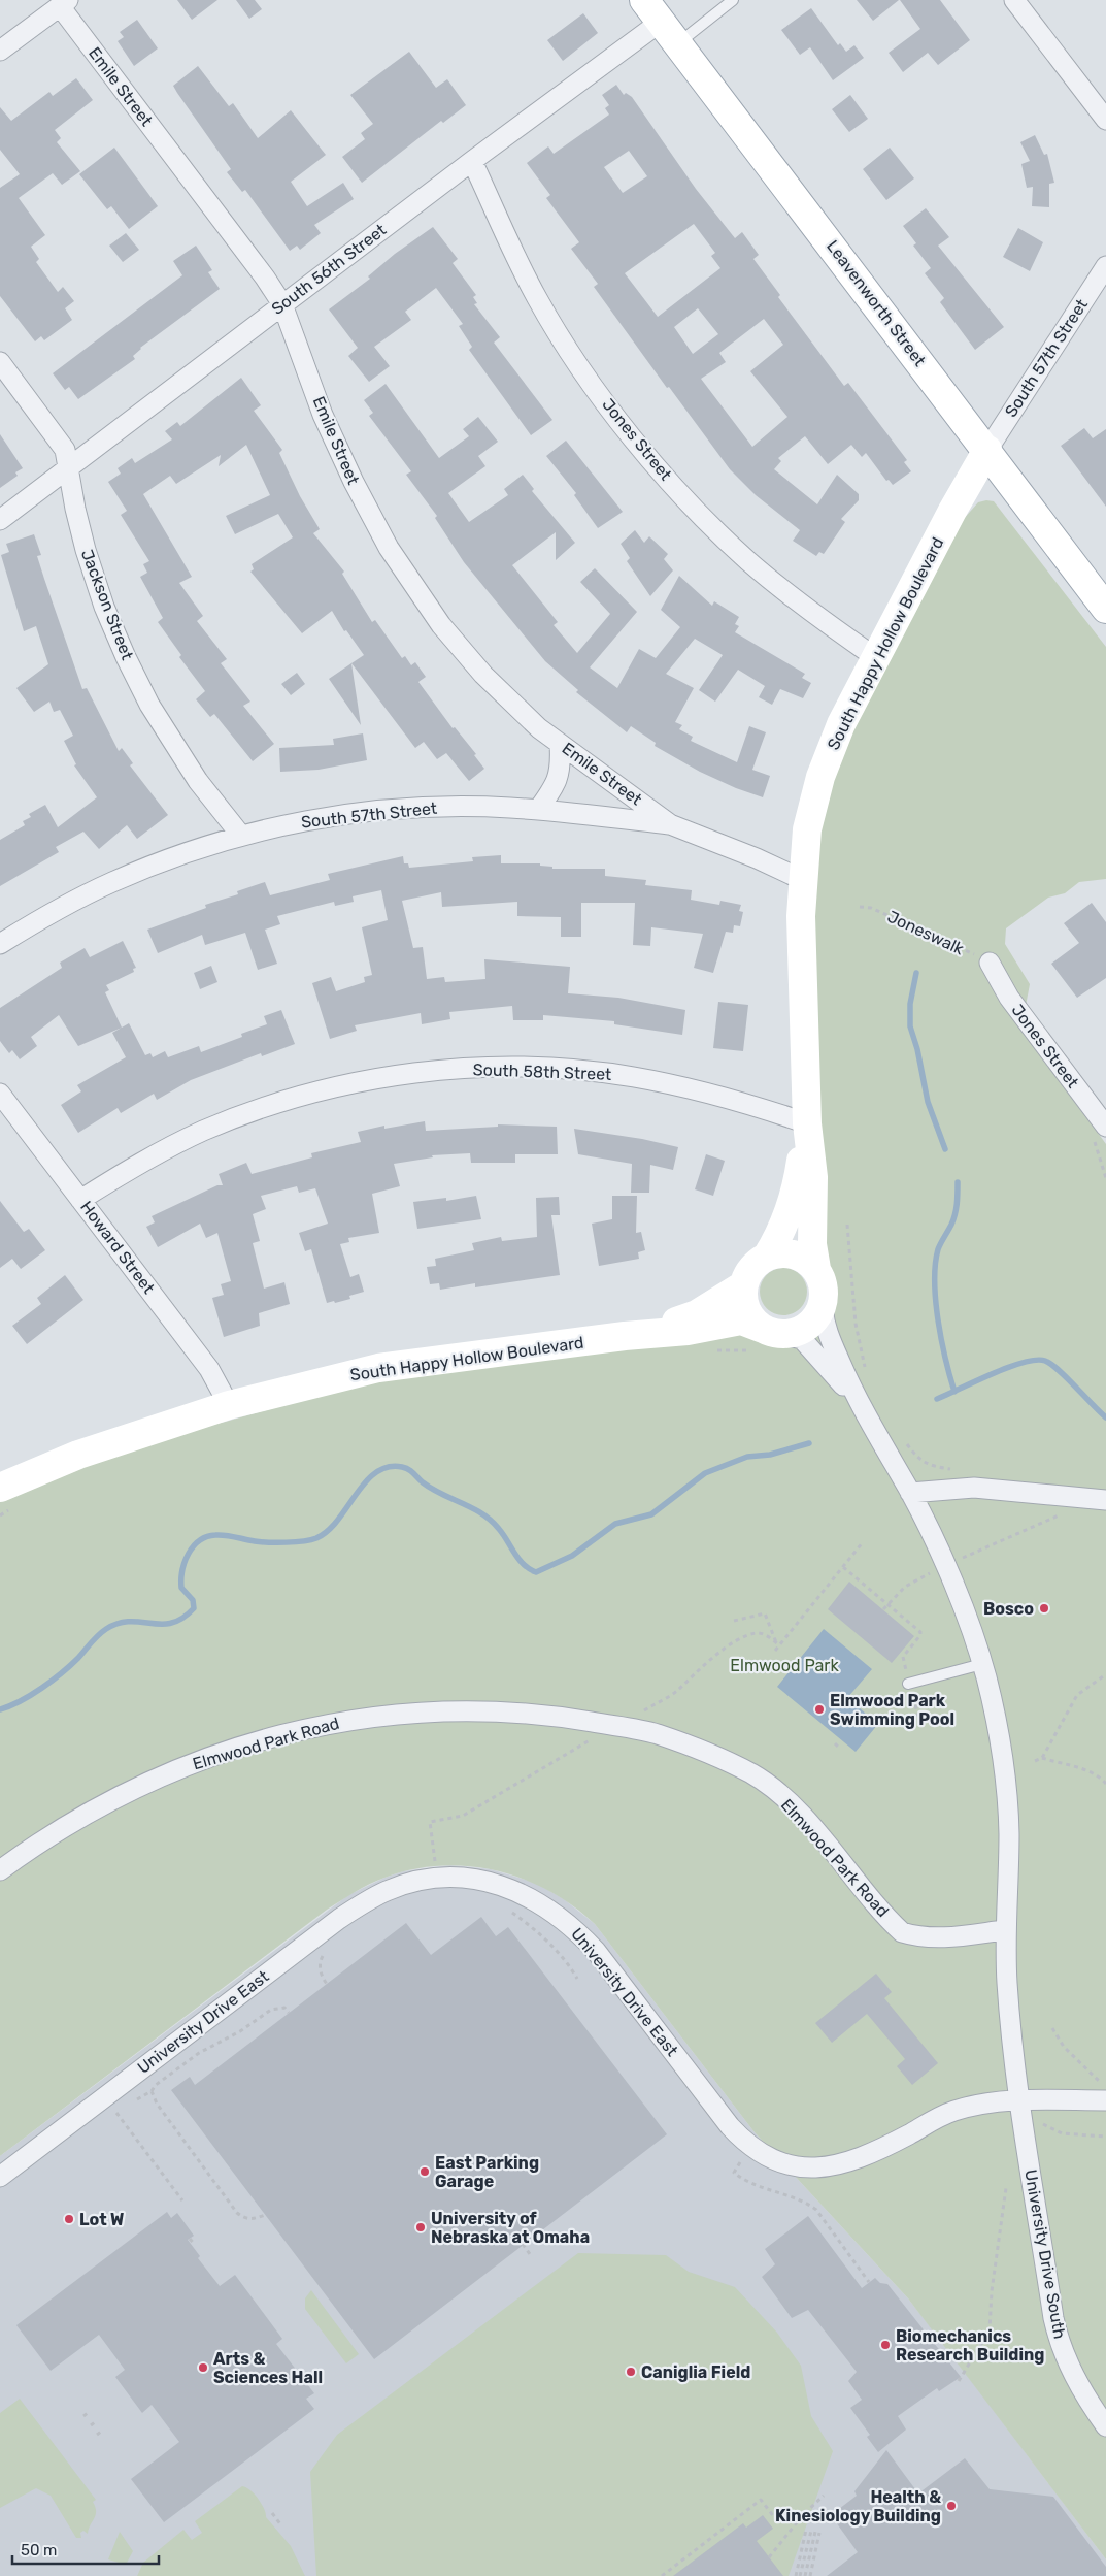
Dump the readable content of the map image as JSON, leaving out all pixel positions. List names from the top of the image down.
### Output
{
  "streets": {
    "street": [
      "Emile Street",
      "South 56th Street",
      "Leavenworth Street",
      "South 57th Street",
      "Jones Street",
      "Jackson Street",
      "South Happy Hollow Boulevard",
      "South 58th Street",
      "Howard Street",
      "Elmwood Park Road",
      "University Drive East",
      "University Drive South"
    ],
    "path": ["Joneswalk"]
  },
  "crossings": [
    ["Emile Street", "South 56th Street"],
    ["Emile Street", "South 57th Street"],
    ["South 56th Street", "Leavenworth Street"],
    ["South 56th Street", "Jones Street"],
    ["South 56th Street", "Jackson Street"],
    ["Leavenworth Street", "South 57th Street"],
    ["Leavenworth Street", "South Happy Hollow Boulevard"],
    ["South 57th Street", "Jackson Street"],
    ["South 57th Street", "South Happy Hollow Boulevard"],
    ["Jones Street", "South Happy Hollow Boulevard"],
    ["Jones Street", "Joneswalk"],
    ["South Happy Hollow Boulevard", "South 58th Street"],
    ["South Happy Hollow Boulevard", "Howard Street"],
    ["South 58th Street", "Howard Street"],
    ["University Drive East", "University Drive South"]
  ],
  "parks": ["Elmwood Park"],
  "places": [
    "Bosco",
    "Elmwood Park Swimming Pool",
    "East Parking Garage",
    "Lot W",
    "University of Nebraska at Omaha",
    "Biomechanics Research Building",
    "Arts & Sciences Hall",
    "Caniglia Field",
    "Health & Kinesiology Building"
  ],
  "scale_bar": "50 m"
}
